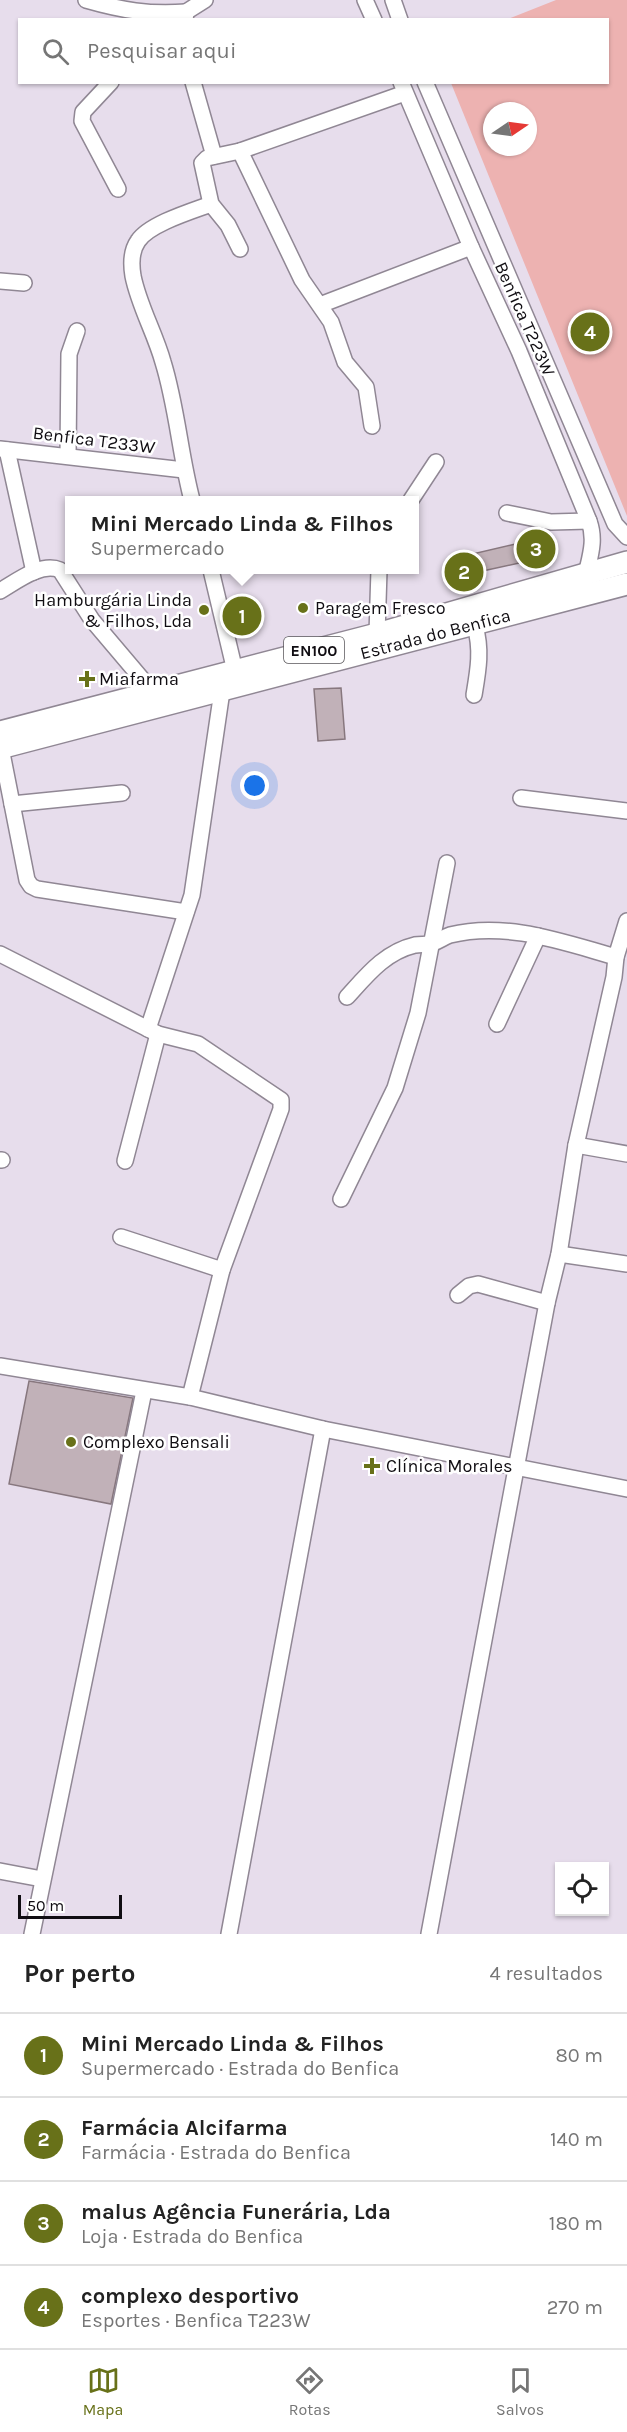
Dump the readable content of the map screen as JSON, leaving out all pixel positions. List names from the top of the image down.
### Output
{
  "streets": {
    "highway": ["Estrada do Benfica", "EN100"],
    "street": ["Benfica T223W", "Benfica T233W"]
  },
  "crossings": [
    ["Benfica T223W", "Estrada do Benfica"]
  ],
  "places": {
    "other": ["Paragem Fresco", "Hamburgária Linda & Filhos, Lda", "Complexo Bensali"],
    "health": ["Miafarma", "Clínica Morales"]
  },
  "scale_bar": "50 m",
  "north": "right",
  "page": {
    "search": "Pesquisar aqui",
    "pins": [
      "4",
      "3",
      "2",
      "1"
    ],
    "popup": ["Mini Mercado Linda & Filhos", "Supermercado"],
    "scale": "50 m",
    "heading": ["Por perto", "4 resultados"],
    "list": [
      {
        "mark": "1",
        "name": "Mini Mercado Linda & Filhos",
        "note": "Supermercado · Estrada do Benfica",
        "value": "80 m"
      },
      {
        "mark": "2",
        "name": "Farmácia Alcifarma",
        "note": "Farmácia · Estrada do Benfica",
        "value": "140 m"
      },
      {
        "mark": "3",
        "name": "malus Agência Funerária, Lda",
        "note": "Loja · Estrada do Benfica",
        "value": "180 m"
      },
      {
        "mark": "4",
        "name": "complexo desportivo",
        "note": "Esportes · Benfica T223W",
        "value": "270 m"
      }
    ],
    "nav": ["Mapa", "Rotas", "Salvos"]
  }
}
